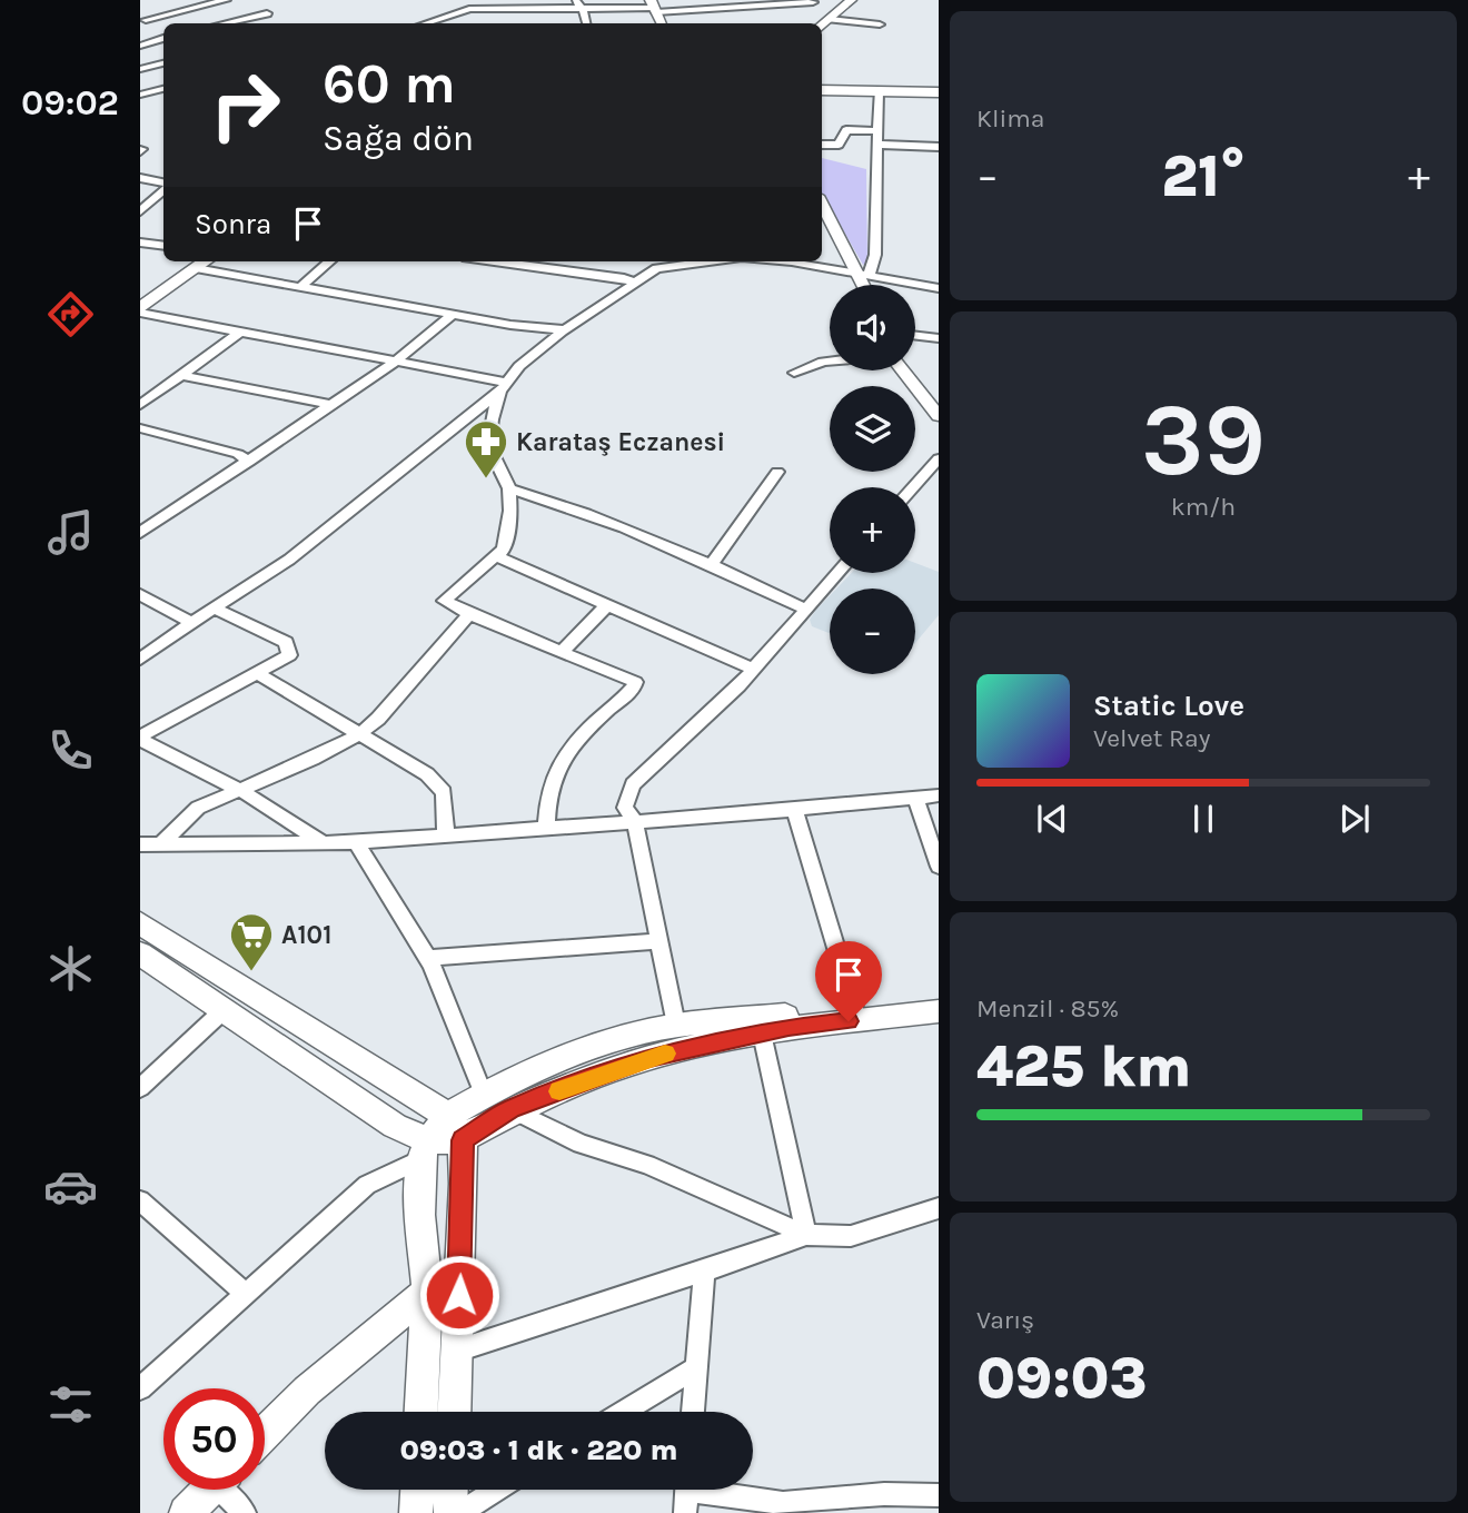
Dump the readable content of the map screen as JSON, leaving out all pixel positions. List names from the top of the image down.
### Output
{
  "places": {
    "pharmacy": ["Karataş Eczanesi"],
    "supermarket": ["A101"]
  },
  "page": {
    "tabs": "09:02",
    "tile": [
      "Klima",
      ["39", "km/h"],
      ["Menzil · 85%", "425 km"],
      ["Varış", "09:03"]
    ],
    "turn": ["60 m", "Sağa dön"],
    "heat": ["−", "21°", "+"],
    "then": "Sonra",
    "map_buttons": ["+", "−"],
    "song": ["Static Love", "Velvet Ray"],
    "limit": "50",
    "trip": "09:03 · 1 dk · 220 m"
  }
}
